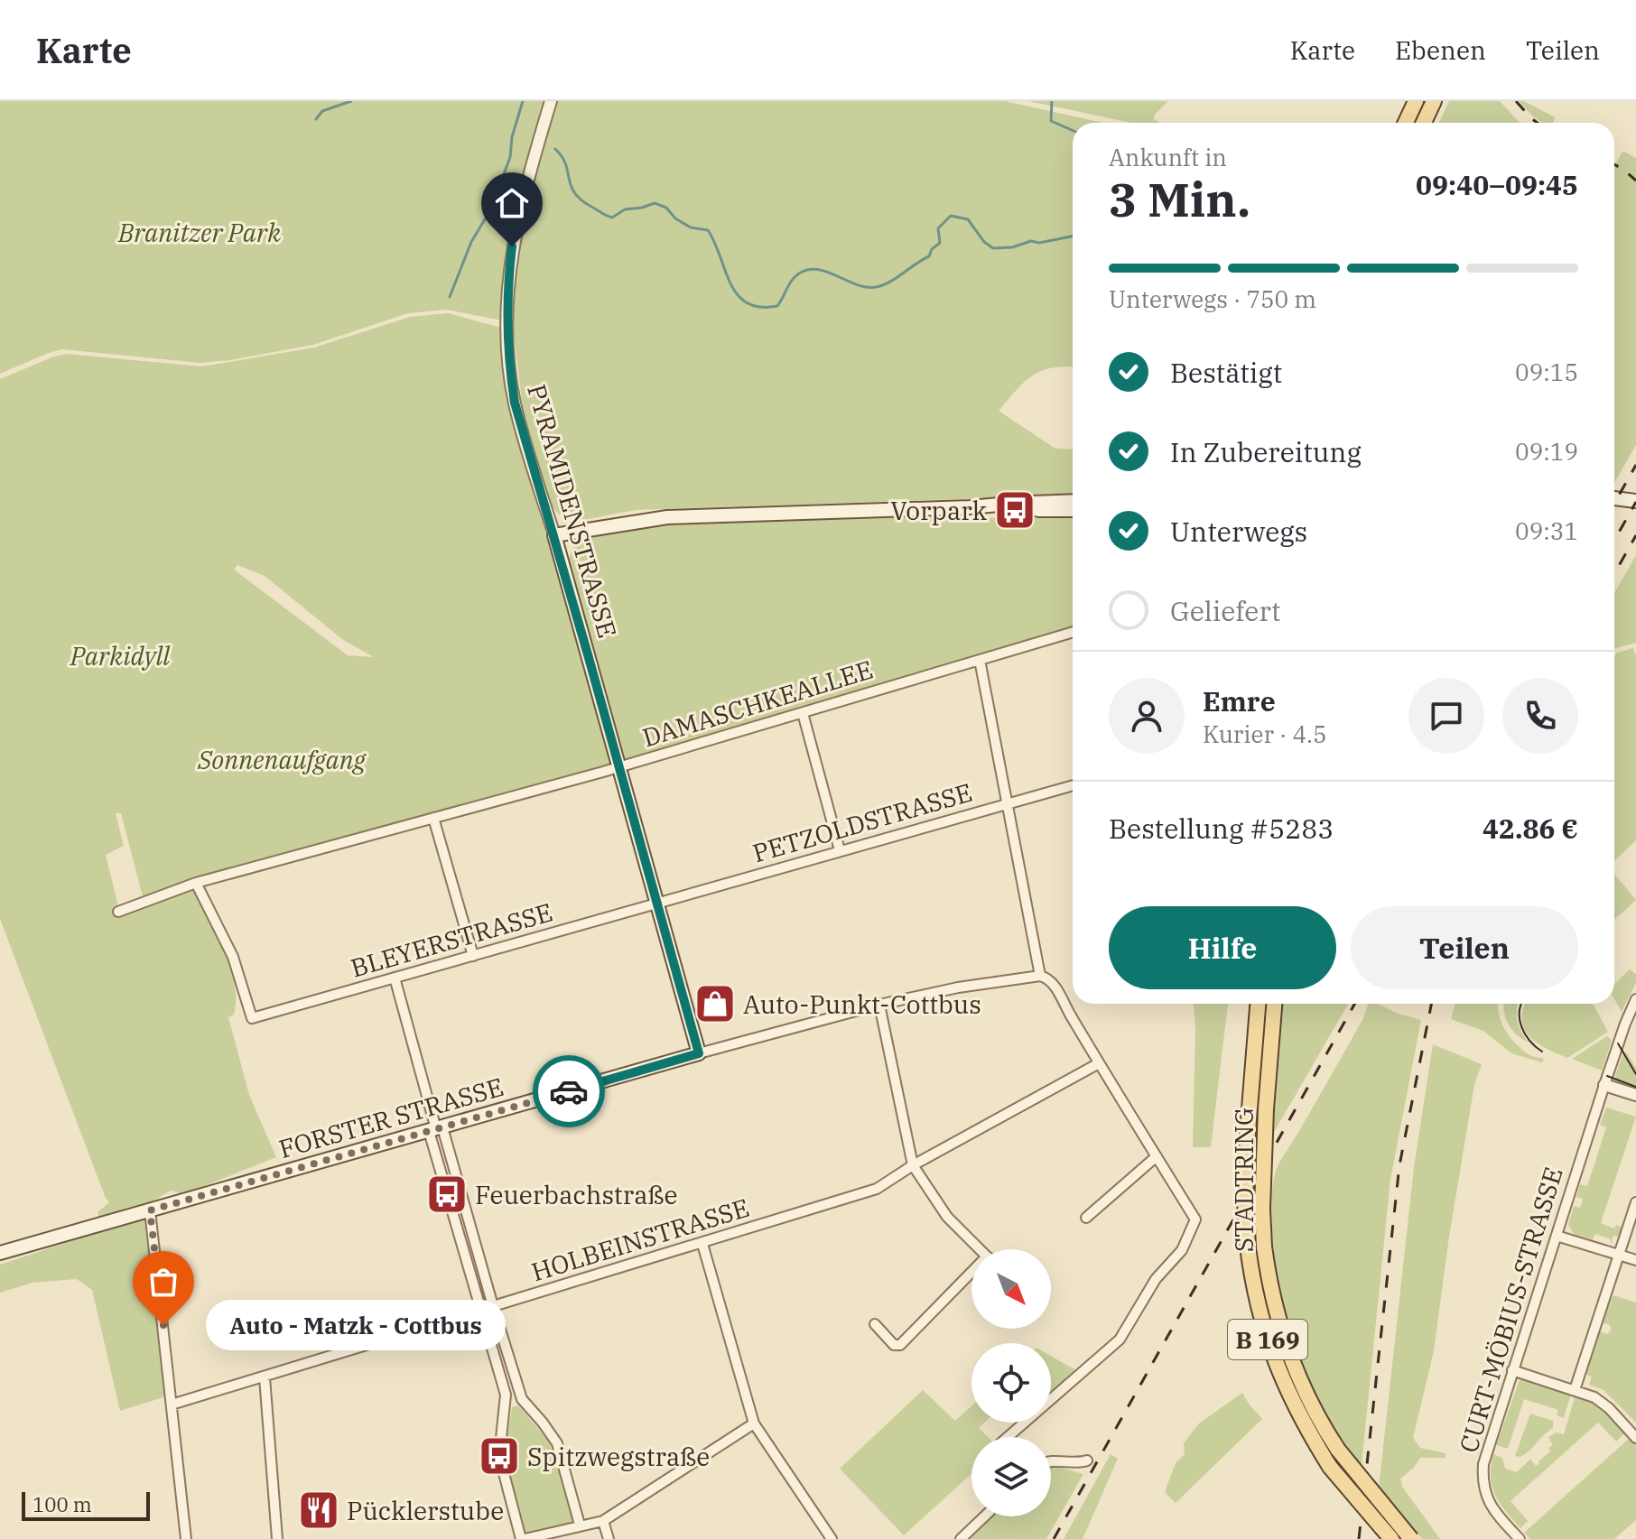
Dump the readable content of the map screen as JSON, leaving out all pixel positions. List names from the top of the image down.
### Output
{
  "streets": {
    "main road": [
      "PYRAMIDENSTRASSE",
      "FORSTER STRASSE",
      "STADTRING",
      "B 169"
    ],
    "street": [
      "DAMASCHKEALLEE",
      "PETZOLDSTRASSE",
      "BLEYERSTRASSE",
      "HOLBEINSTRASSE",
      "CURT-MÖBIUS-STRASSE"
    ]
  },
  "crossings": [
    ["PYRAMIDENSTRASSE", "DAMASCHKEALLEE"],
    ["PYRAMIDENSTRASSE", "PETZOLDSTRASSE"],
    ["PYRAMIDENSTRASSE", "BLEYERSTRASSE"],
    ["PYRAMIDENSTRASSE", "FORSTER STRASSE"],
    ["DAMASCHKEALLEE", "BLEYERSTRASSE"],
    ["PETZOLDSTRASSE", "BLEYERSTRASSE"]
  ],
  "parks": ["Branitzer Park", "Parkidyll", "Sonnenaufgang"],
  "places": {
    "bus stop": ["Vorpark", "Feuerbachstraße", "Spitzwegstraße"],
    "shop": ["Auto-Punkt-Cottbus"],
    "other": ["Auto - Matzk - Cottbus"],
    "restaurant": ["Pücklerstube"]
  },
  "scale_bar": "100 m",
  "north": "bottom right",
  "page": {
    "header": "Karte",
    "nav": ["Karte", "Ebenen", "Teilen"],
    "heading": ["3 Min.", "Ankunft in", "09:40–09:45"],
    "panel": [
      "Emre",
      "Kurier · 4.5",
      "Bestellung #5283",
      "42.86 €"
    ],
    "bar": "Unterwegs · 750 m",
    "list": [
      ["Bestätigt", "09:15"],
      ["In Zubereitung", "09:19"],
      ["Unterwegs", "09:31"],
      "Geliefert"
    ],
    "buttons": ["Hilfe", "Teilen"],
    "bubble": "Auto - Matzk - Cottbus",
    "scale": "100 m"
  }
}
